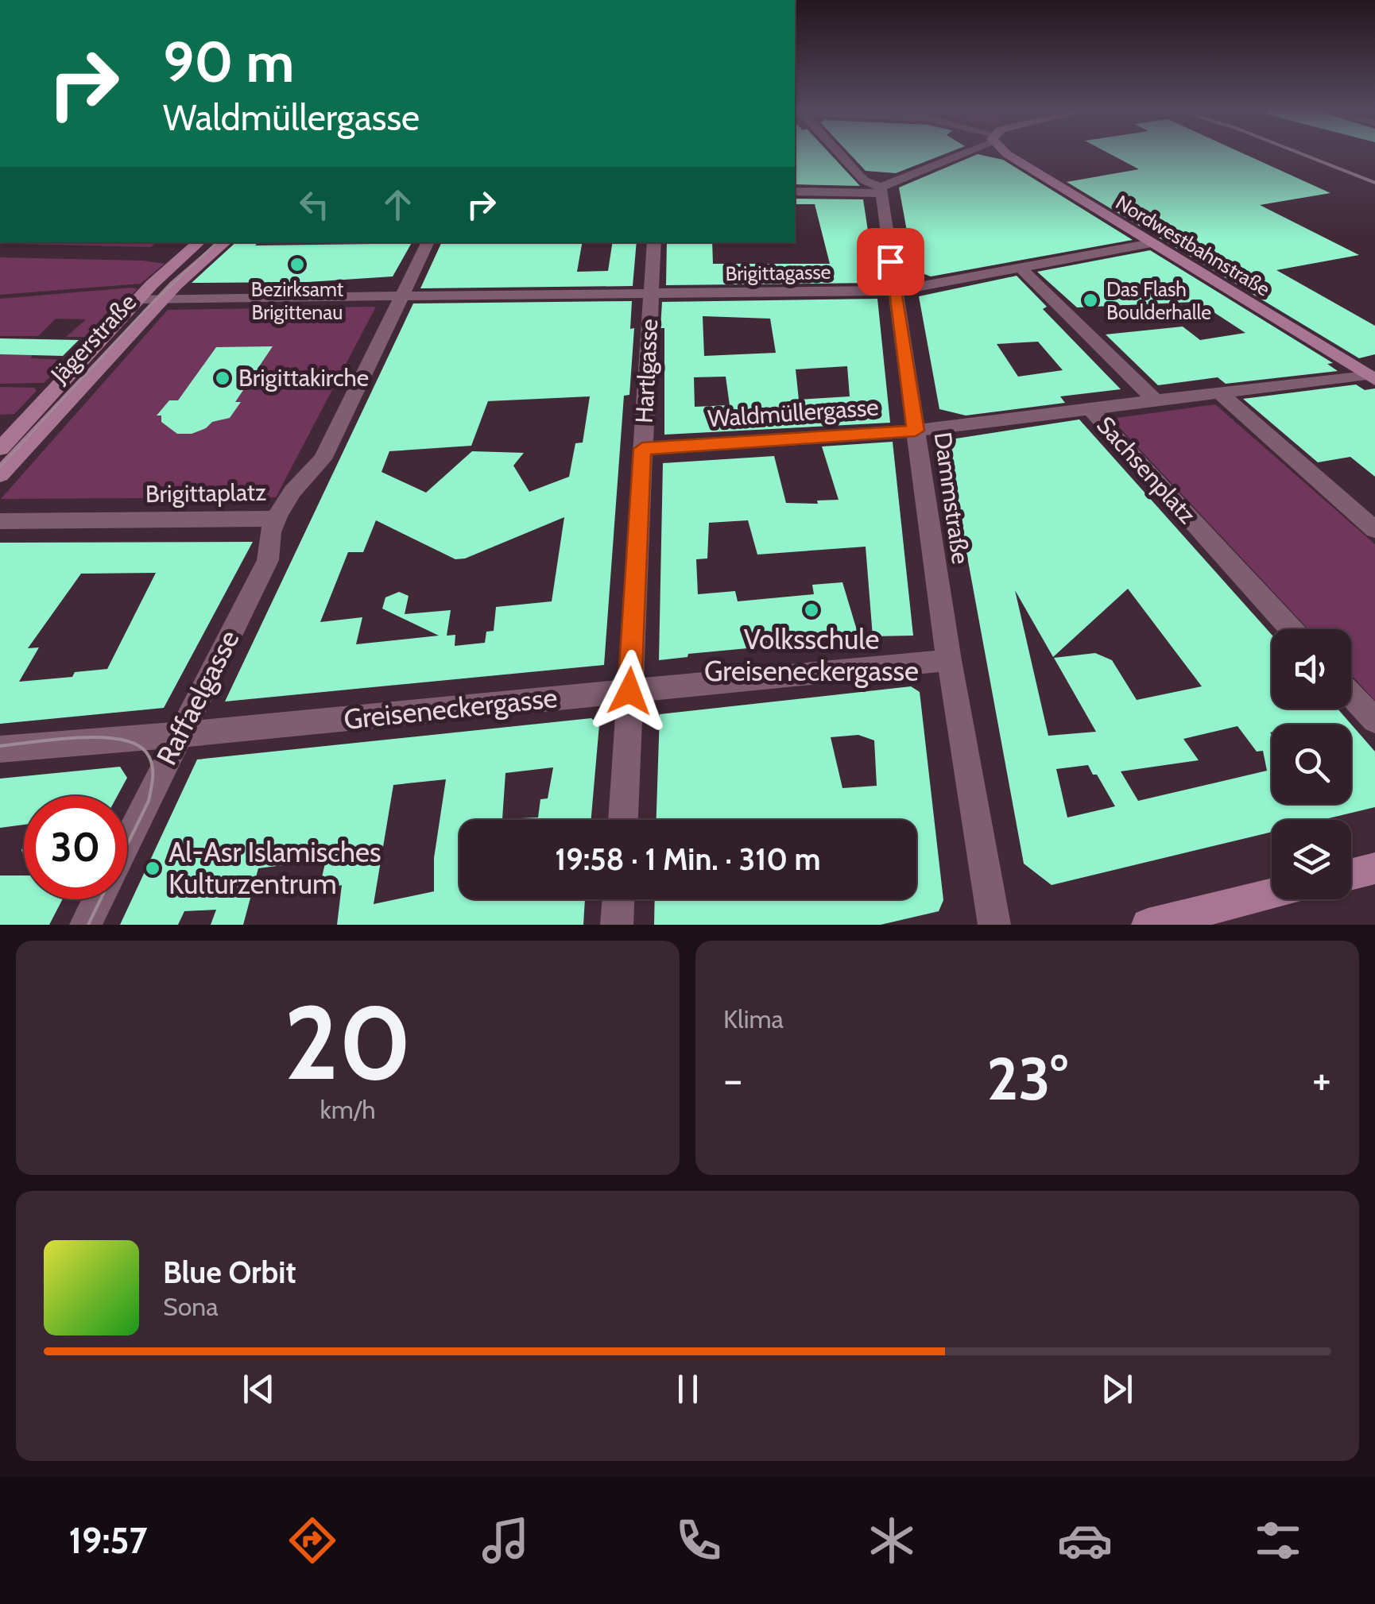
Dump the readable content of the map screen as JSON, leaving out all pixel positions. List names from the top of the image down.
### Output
{
  "streets": {
    "street": [
      "Nordwestbahnstraße",
      "Brigittagasse",
      "Jägerstraße",
      "Hartlgasse",
      "Waldmüllergasse",
      "Sachsenplatz",
      "Brigittaplatz",
      "Dammstraße",
      "Raffaelgasse",
      "Greiseneckergasse"
    ]
  },
  "crossings": [
    ["Nordwestbahnstraße", "Brigittagasse"],
    ["Brigittagasse", "Hartlgasse"],
    ["Brigittagasse", "Brigittaplatz"],
    ["Brigittagasse", "Dammstraße"],
    ["Hartlgasse", "Waldmüllergasse"],
    ["Hartlgasse", "Greiseneckergasse"],
    ["Waldmüllergasse", "Sachsenplatz"],
    ["Waldmüllergasse", "Dammstraße"],
    ["Brigittaplatz", "Raffaelgasse"],
    ["Dammstraße", "Greiseneckergasse"],
    ["Raffaelgasse", "Greiseneckergasse"]
  ],
  "places": [
    "Bezirksamt Brigittenau",
    "Das Flash Boulderhalle",
    "Brigittakirche",
    "Volksschule Greiseneckergasse",
    "Al-Asr Islamisches Kulturzentrum"
  ],
  "page": {
    "turn": ["90 m", "Waldmüllergasse"],
    "limit": "30",
    "trip": "19:58 · 1 Min. · 310 m",
    "tile": [
      ["20", "km/h"],
      "Klima"
    ],
    "heat": ["−", "23°", "+"],
    "song": ["Blue Orbit", "Sona"],
    "tabs": "19:57"
  }
}
